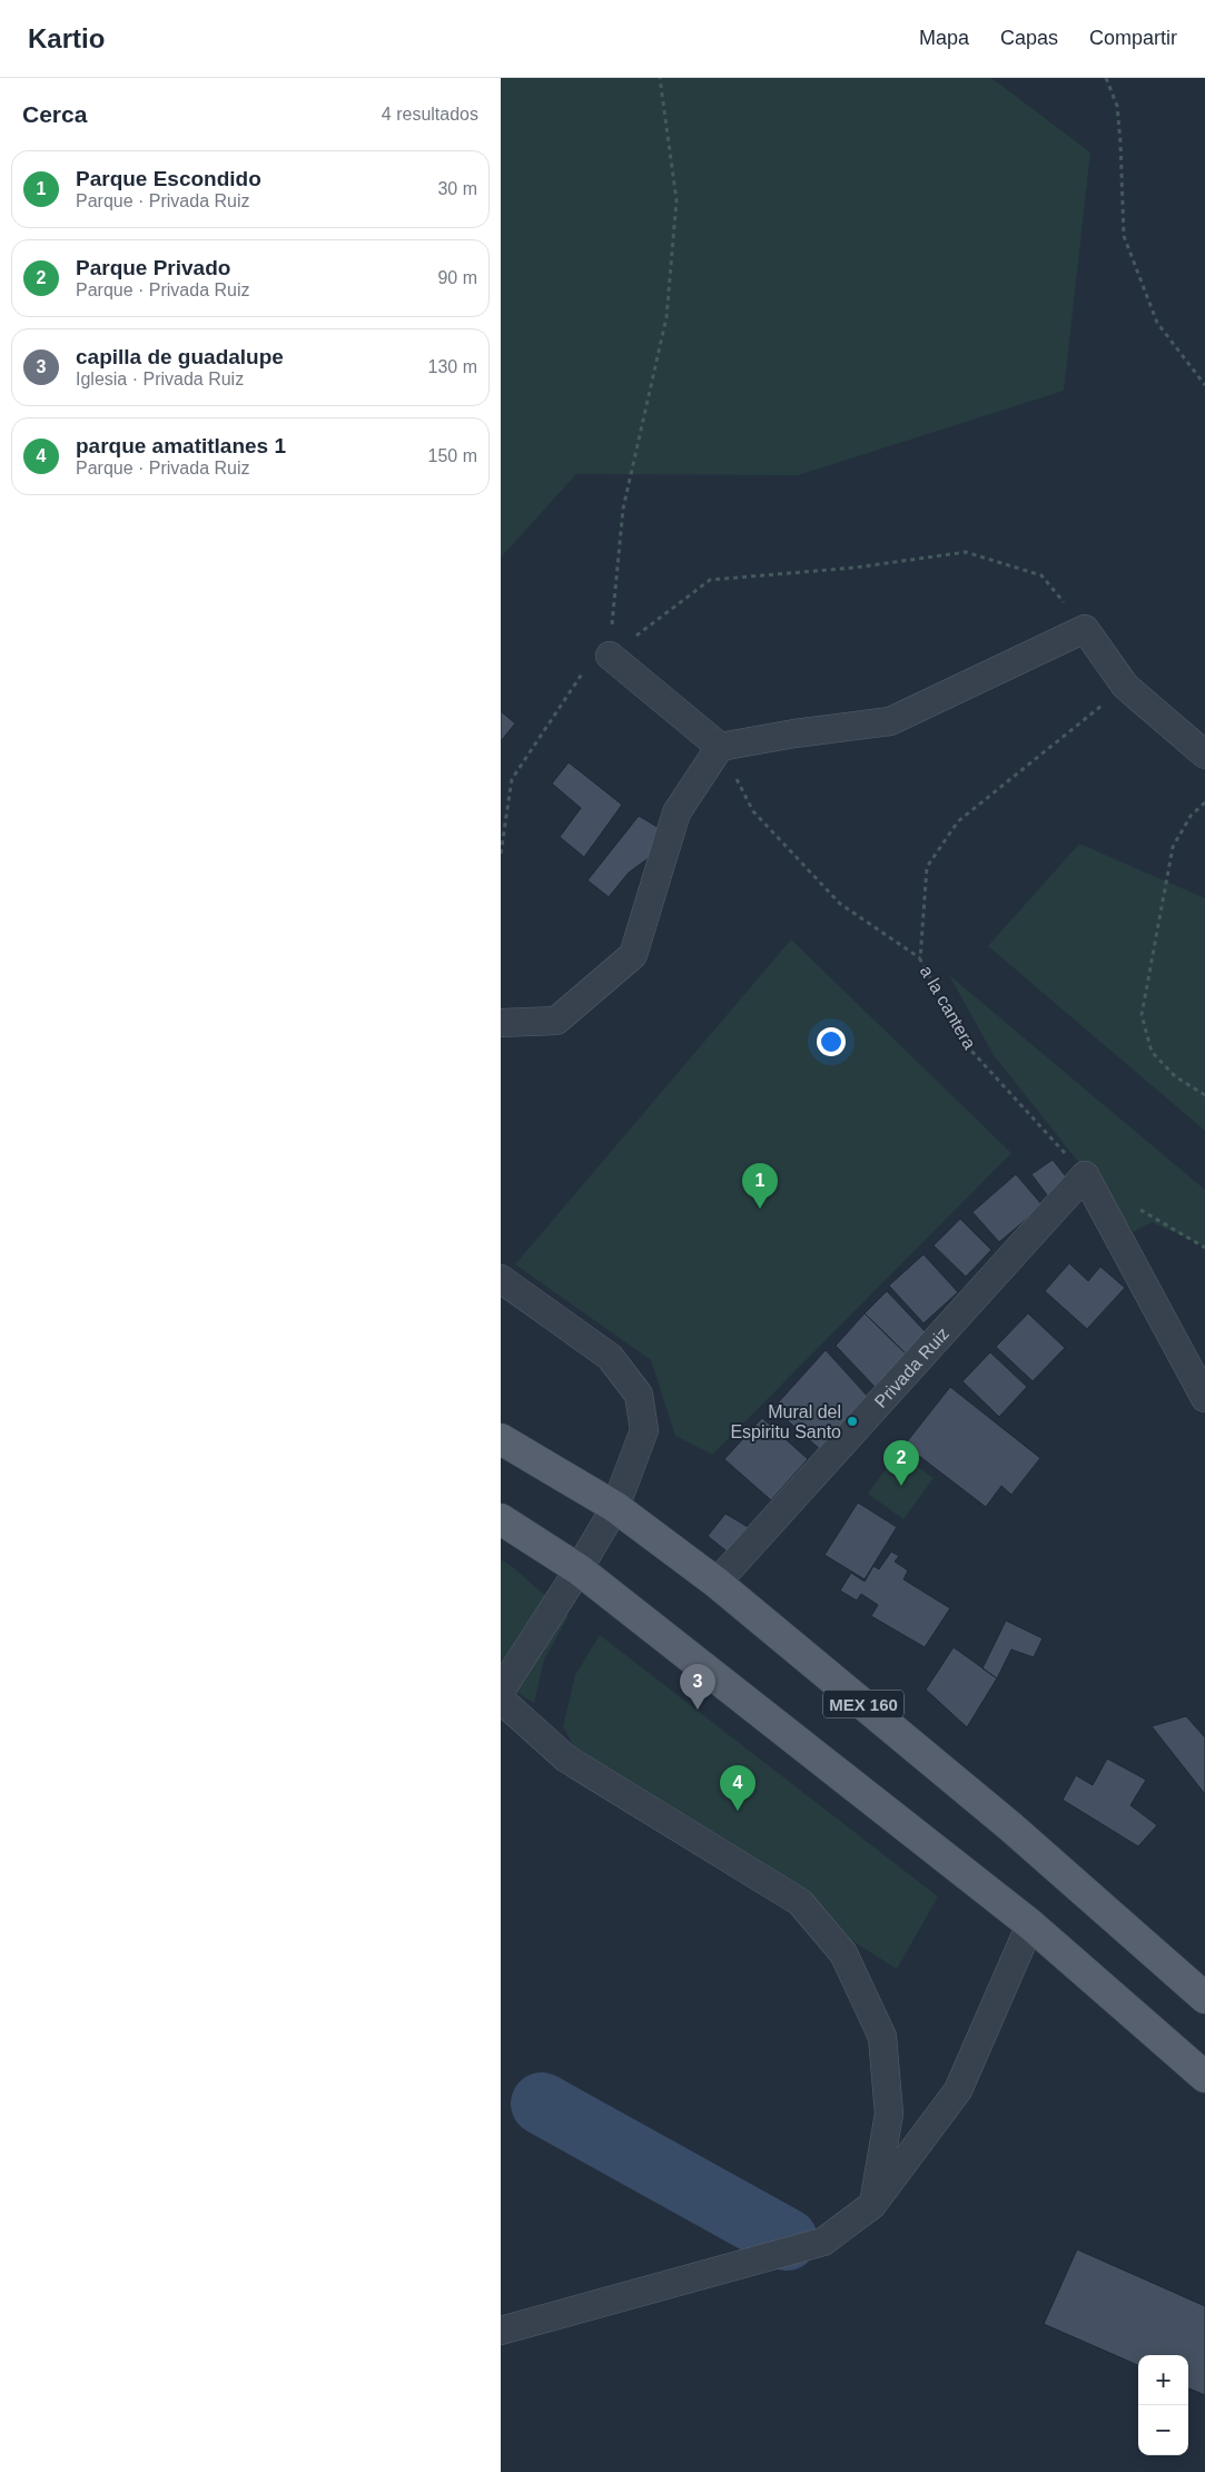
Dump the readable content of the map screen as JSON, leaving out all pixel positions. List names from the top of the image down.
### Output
{
  "streets": {
    "main road": ["MEX 160"],
    "street": ["Privada Ruiz"],
    "path": ["a la cantera"]
  },
  "crossings": [
    ["a la cantera", "Privada Ruiz"],
    ["Privada Ruiz", "MEX 160"]
  ],
  "places": ["Mural del Espiritu Santo"],
  "page": {
    "header": "Kartio",
    "nav": ["Mapa", "Capas", "Compartir"],
    "heading": ["Cerca", "4 resultados"],
    "list": [
      {
        "mark": "1",
        "name": "Parque Escondido",
        "note": "Parque · Privada Ruiz",
        "value": "30 m"
      },
      {
        "mark": "2",
        "name": "Parque Privado",
        "note": "Parque · Privada Ruiz",
        "value": "90 m"
      },
      {
        "mark": "3",
        "name": "capilla de guadalupe",
        "note": "Iglesia · Privada Ruiz",
        "value": "130 m"
      },
      {
        "mark": "4",
        "name": "parque amatitlanes 1",
        "note": "Parque · Privada Ruiz",
        "value": "150 m"
      }
    ],
    "pins": [
      "1",
      "2",
      "3",
      "4"
    ],
    "map_buttons": ["+", "−"]
  }
}
